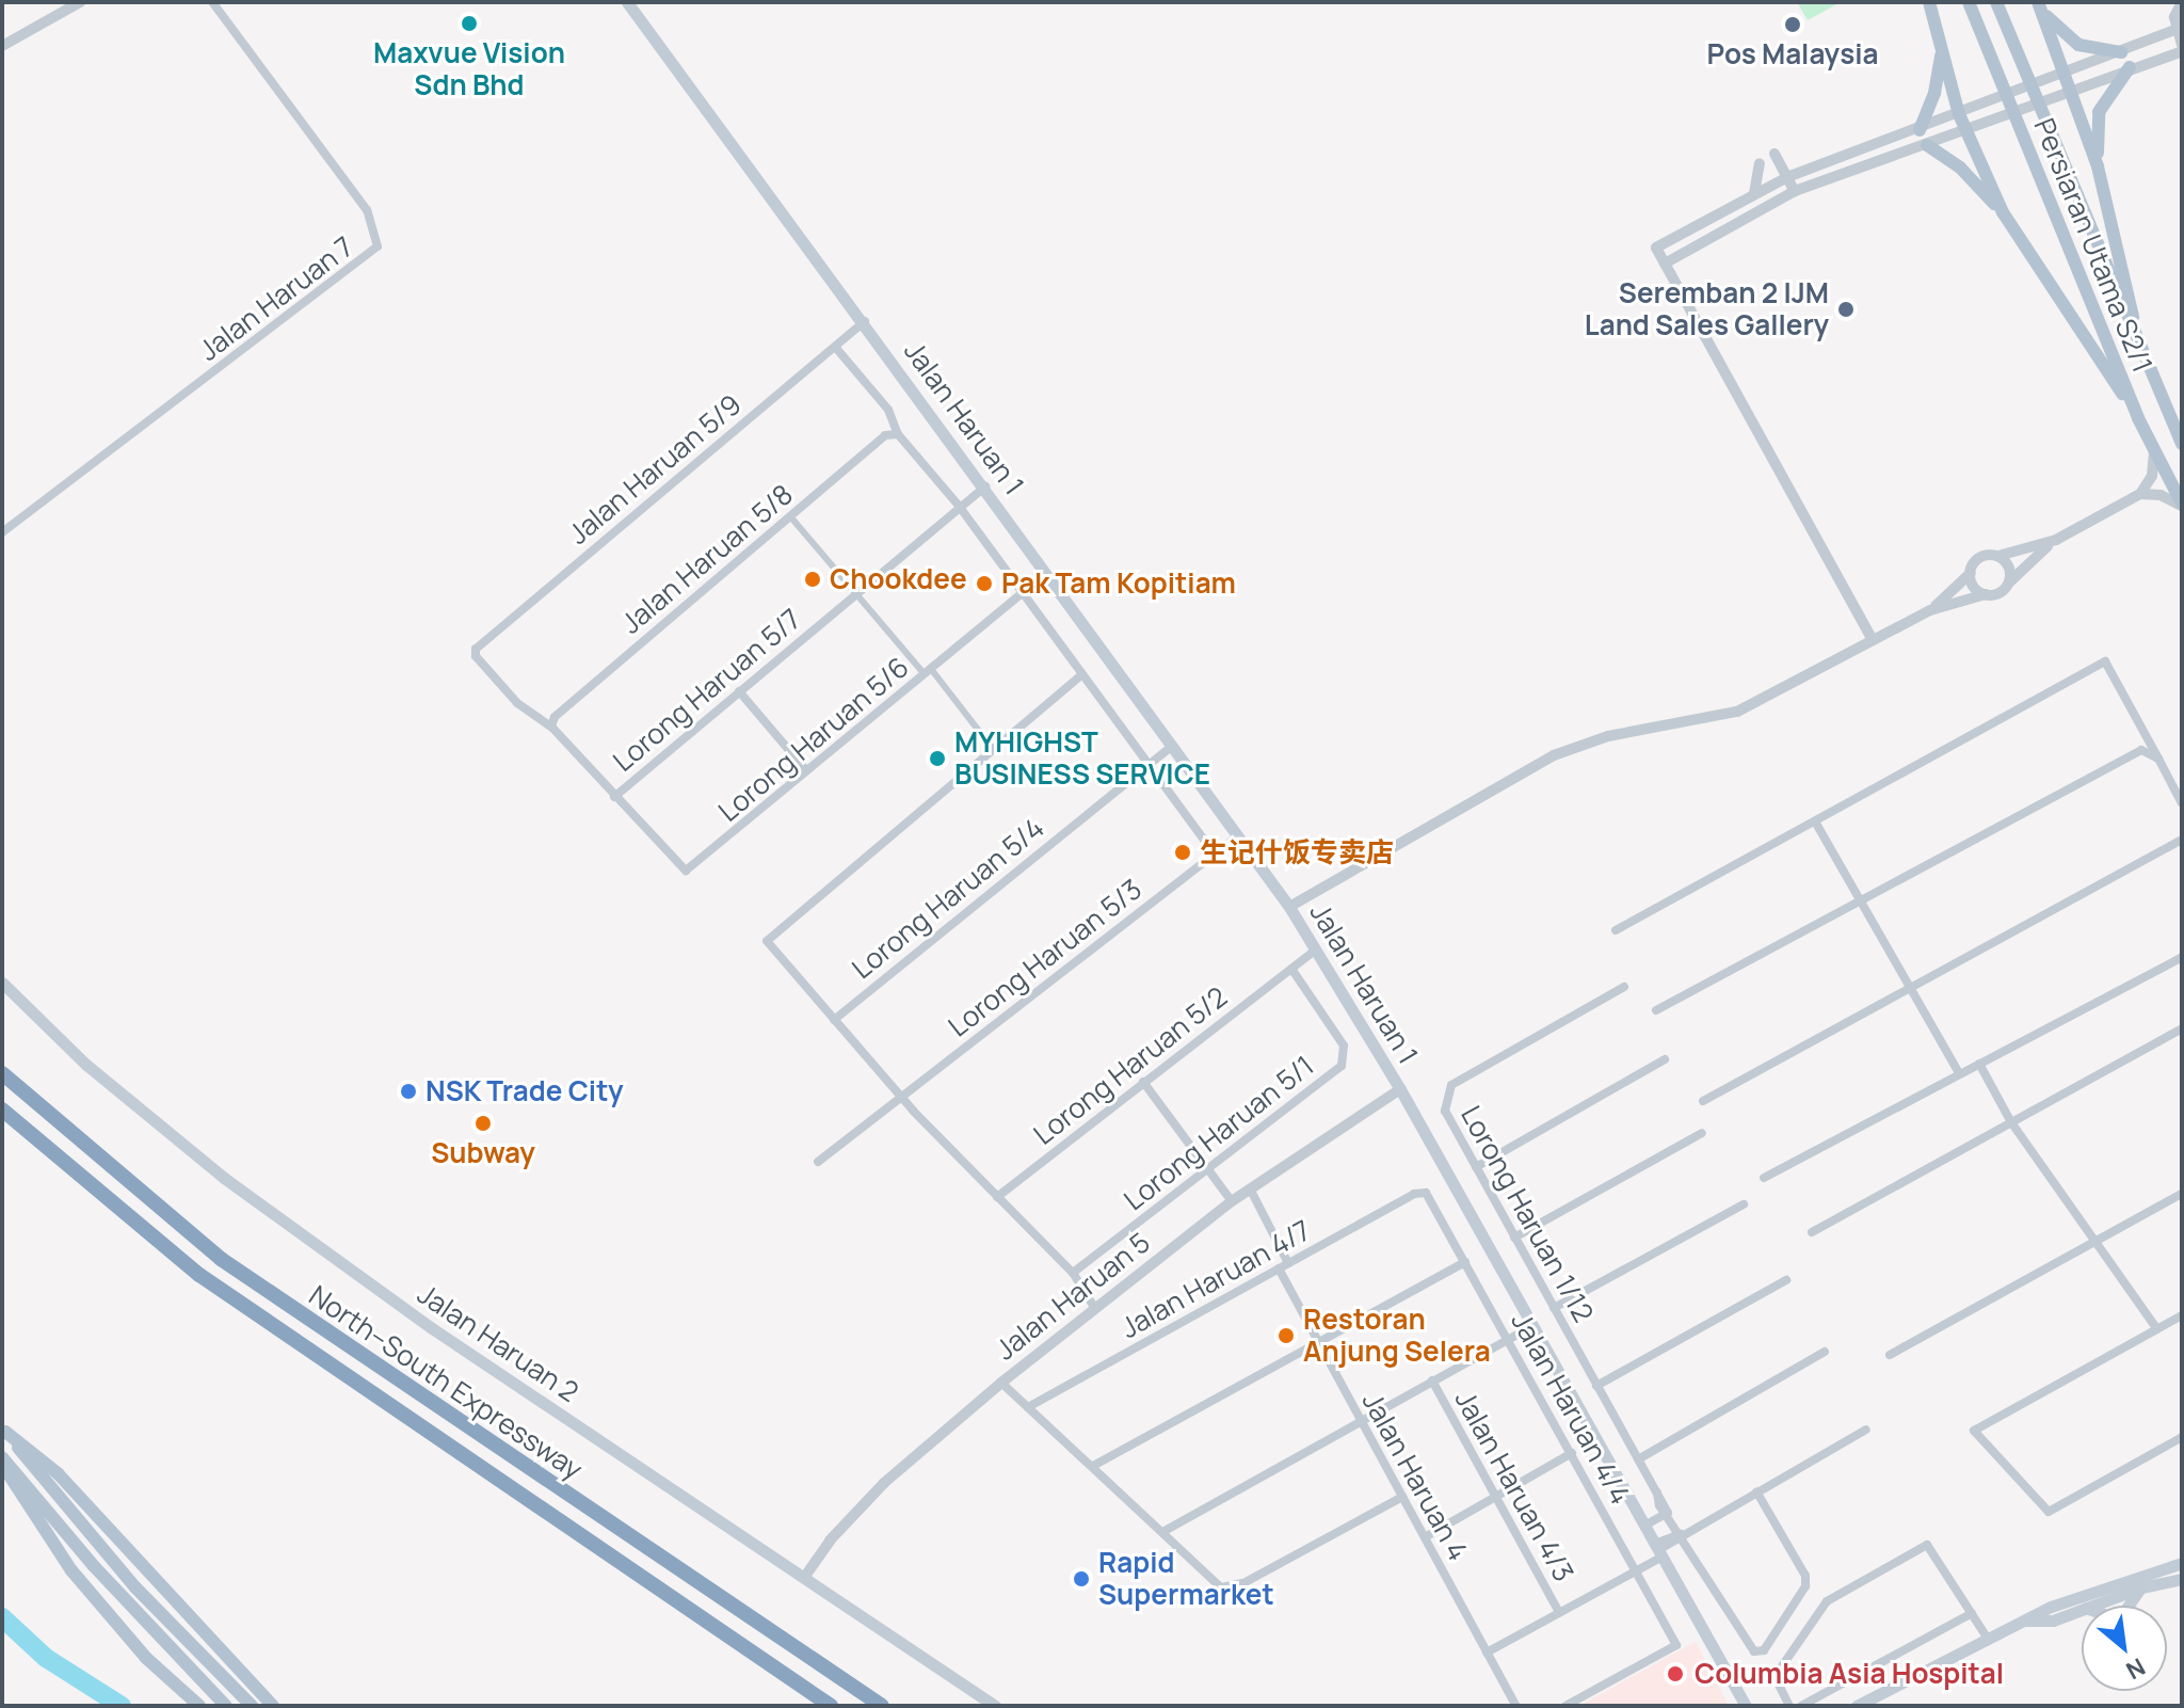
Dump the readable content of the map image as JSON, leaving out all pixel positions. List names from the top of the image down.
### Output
{
  "streets": {
    "highway": ["North–South Expressway"],
    "main road": ["Persiaran Utama S2/1", "Jalan Haruan 1", "Jalan Haruan 2"],
    "street": [
      "Jalan Haruan 7",
      "Jalan Haruan 5/9",
      "Jalan Haruan 5/8",
      "Lorong Haruan 5/7",
      "Lorong Haruan 5/6",
      "Lorong Haruan 5/4",
      "Lorong Haruan 5/3",
      "Lorong Haruan 5/2",
      "Lorong Haruan 5/1",
      "Lorong Haruan 1/12",
      "Jalan Haruan 4/7",
      "Jalan Haruan 5",
      "Jalan Haruan 4/4",
      "Jalan Haruan 4",
      "Jalan Haruan 4/3"
    ]
  },
  "crossings": [
    ["Jalan Haruan 1", "Jalan Haruan 5/9"],
    ["Jalan Haruan 1", "Lorong Haruan 5/7"],
    ["Jalan Haruan 1", "Lorong Haruan 5/6"],
    ["Jalan Haruan 1", "Lorong Haruan 5/4"],
    ["Jalan Haruan 1", "Lorong Haruan 5/3"],
    ["Jalan Haruan 1", "Lorong Haruan 5/2"],
    ["Jalan Haruan 1", "Jalan Haruan 5"],
    ["Jalan Haruan 5/9", "Jalan Haruan 5/8"],
    ["Lorong Haruan 5/7", "Lorong Haruan 5/6"],
    ["Lorong Haruan 5/2", "Lorong Haruan 5/1"],
    ["Jalan Haruan 4/7", "Jalan Haruan 4/4"],
    ["Jalan Haruan 4/7", "Jalan Haruan 4"],
    ["Jalan Haruan 5", "Jalan Haruan 2"],
    ["Jalan Haruan 5", "Jalan Haruan 4"]
  ],
  "places": [
    "Maxvue Vision Sdn Bhd",
    "Pos Malaysia",
    "Seremban 2 IJM Land Sales Gallery",
    "Chookdee",
    "Pak Tam Kopitiam",
    "MYHIGHST BUSINESS SERVICE",
    "生记什饭专卖店",
    "NSK Trade City",
    "Subway",
    "Restoran Anjung Selera",
    "Rapid Supermarket",
    "Columbia Asia Hospital"
  ],
  "north": "bottom right"
}
